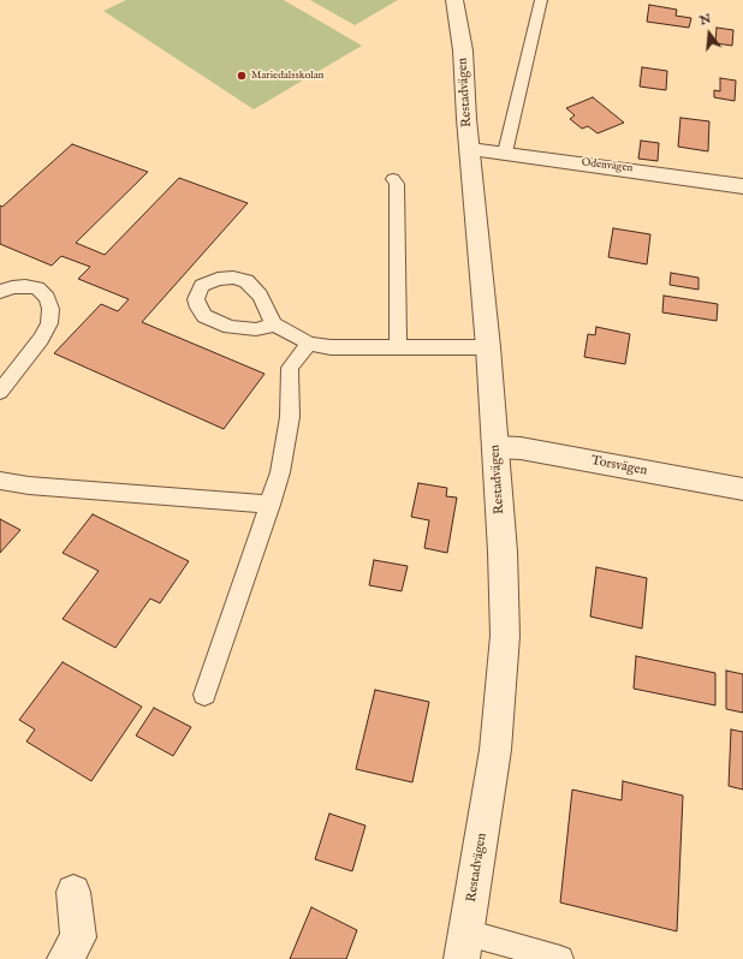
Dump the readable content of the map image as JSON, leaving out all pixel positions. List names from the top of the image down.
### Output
{
  "streets": {
    "street": ["Restadvägen", "Odenvägen", "Torsvägen"]
  },
  "crossings": [
    ["Restadvägen", "Odenvägen"],
    ["Restadvägen", "Torsvägen"]
  ],
  "places": ["Mariedalsskolan"],
  "north": "top"
}
